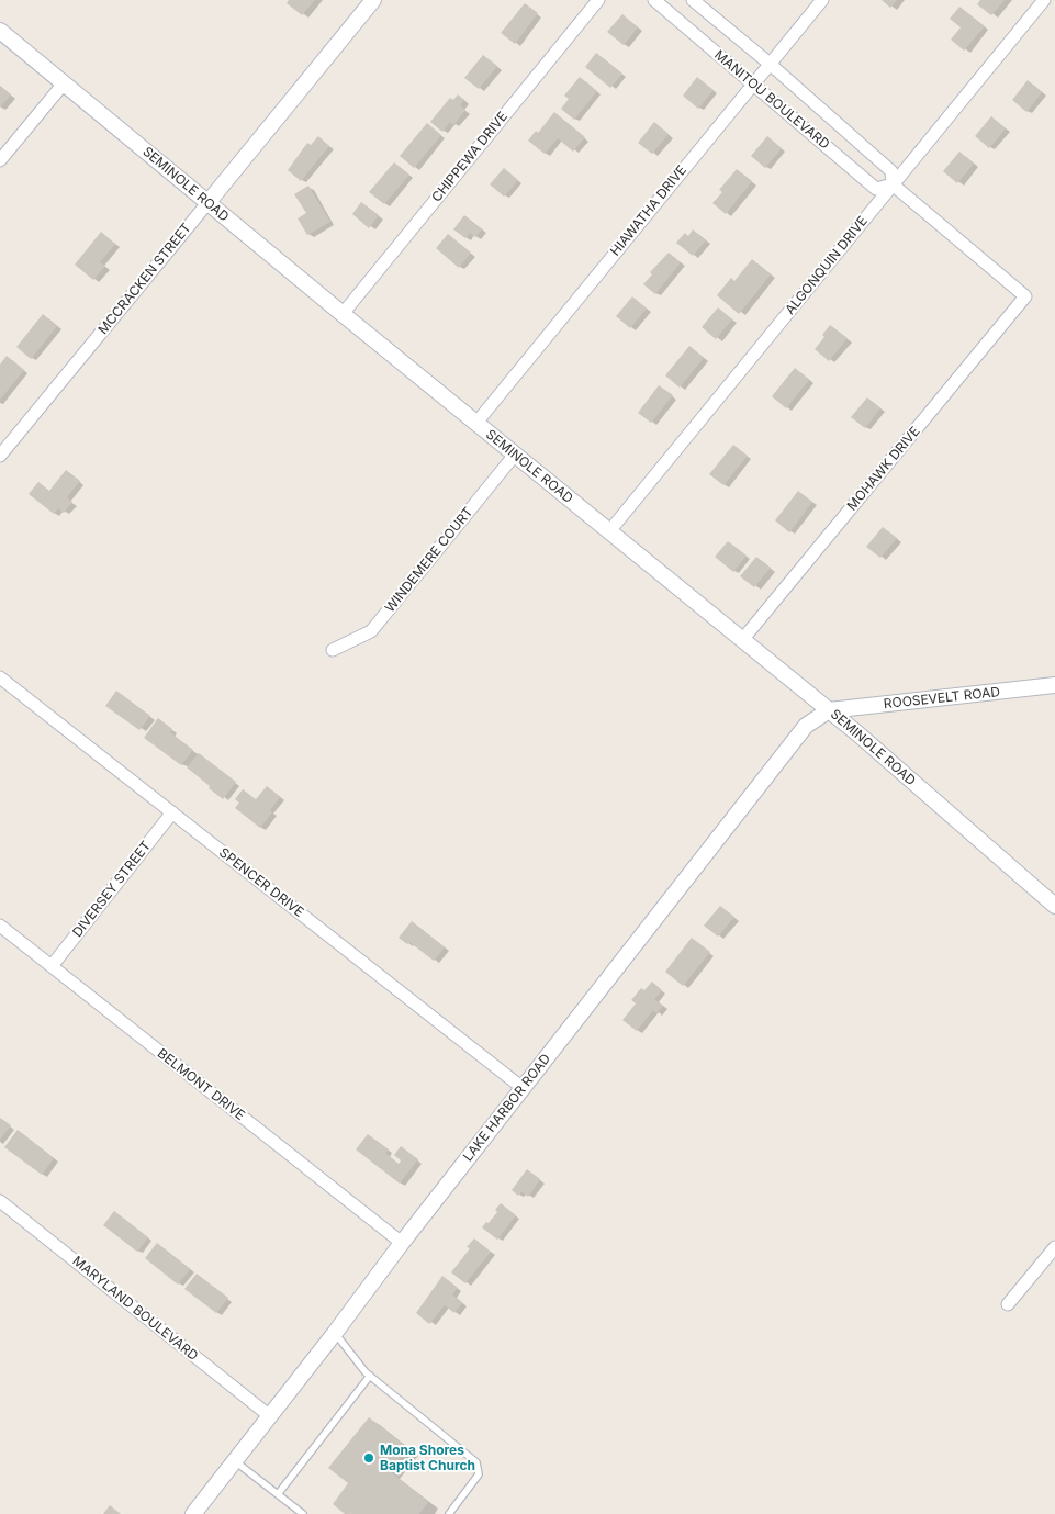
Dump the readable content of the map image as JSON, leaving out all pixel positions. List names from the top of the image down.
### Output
{
  "streets": {
    "street": [
      "MANITOU BOULEVARD",
      "CHIPPEWA DRIVE",
      "SEMINOLE ROAD",
      "HIAWATHA DRIVE",
      "ALGONQUIN DRIVE",
      "MCCRACKEN STREET",
      "MOHAWK DRIVE",
      "WINDEMERE COURT",
      "ROOSEVELT ROAD",
      "SPENCER DRIVE",
      "DIVERSEY STREET",
      "BELMONT DRIVE",
      "LAKE HARBOR ROAD",
      "MARYLAND BOULEVARD"
    ]
  },
  "crossings": [
    ["MANITOU BOULEVARD", "HIAWATHA DRIVE"],
    ["MANITOU BOULEVARD", "ALGONQUIN DRIVE"],
    ["MANITOU BOULEVARD", "MOHAWK DRIVE"],
    ["CHIPPEWA DRIVE", "SEMINOLE ROAD"],
    ["SEMINOLE ROAD", "HIAWATHA DRIVE"],
    ["SEMINOLE ROAD", "ALGONQUIN DRIVE"],
    ["SEMINOLE ROAD", "MCCRACKEN STREET"],
    ["SEMINOLE ROAD", "MOHAWK DRIVE"],
    ["SEMINOLE ROAD", "WINDEMERE COURT"],
    ["SEMINOLE ROAD", "ROOSEVELT ROAD"],
    ["SEMINOLE ROAD", "LAKE HARBOR ROAD"],
    ["ROOSEVELT ROAD", "LAKE HARBOR ROAD"],
    ["SPENCER DRIVE", "DIVERSEY STREET"],
    ["SPENCER DRIVE", "LAKE HARBOR ROAD"],
    ["DIVERSEY STREET", "BELMONT DRIVE"],
    ["BELMONT DRIVE", "LAKE HARBOR ROAD"],
    ["LAKE HARBOR ROAD", "MARYLAND BOULEVARD"]
  ],
  "places": ["Mona Shores Baptist Church"]
}
